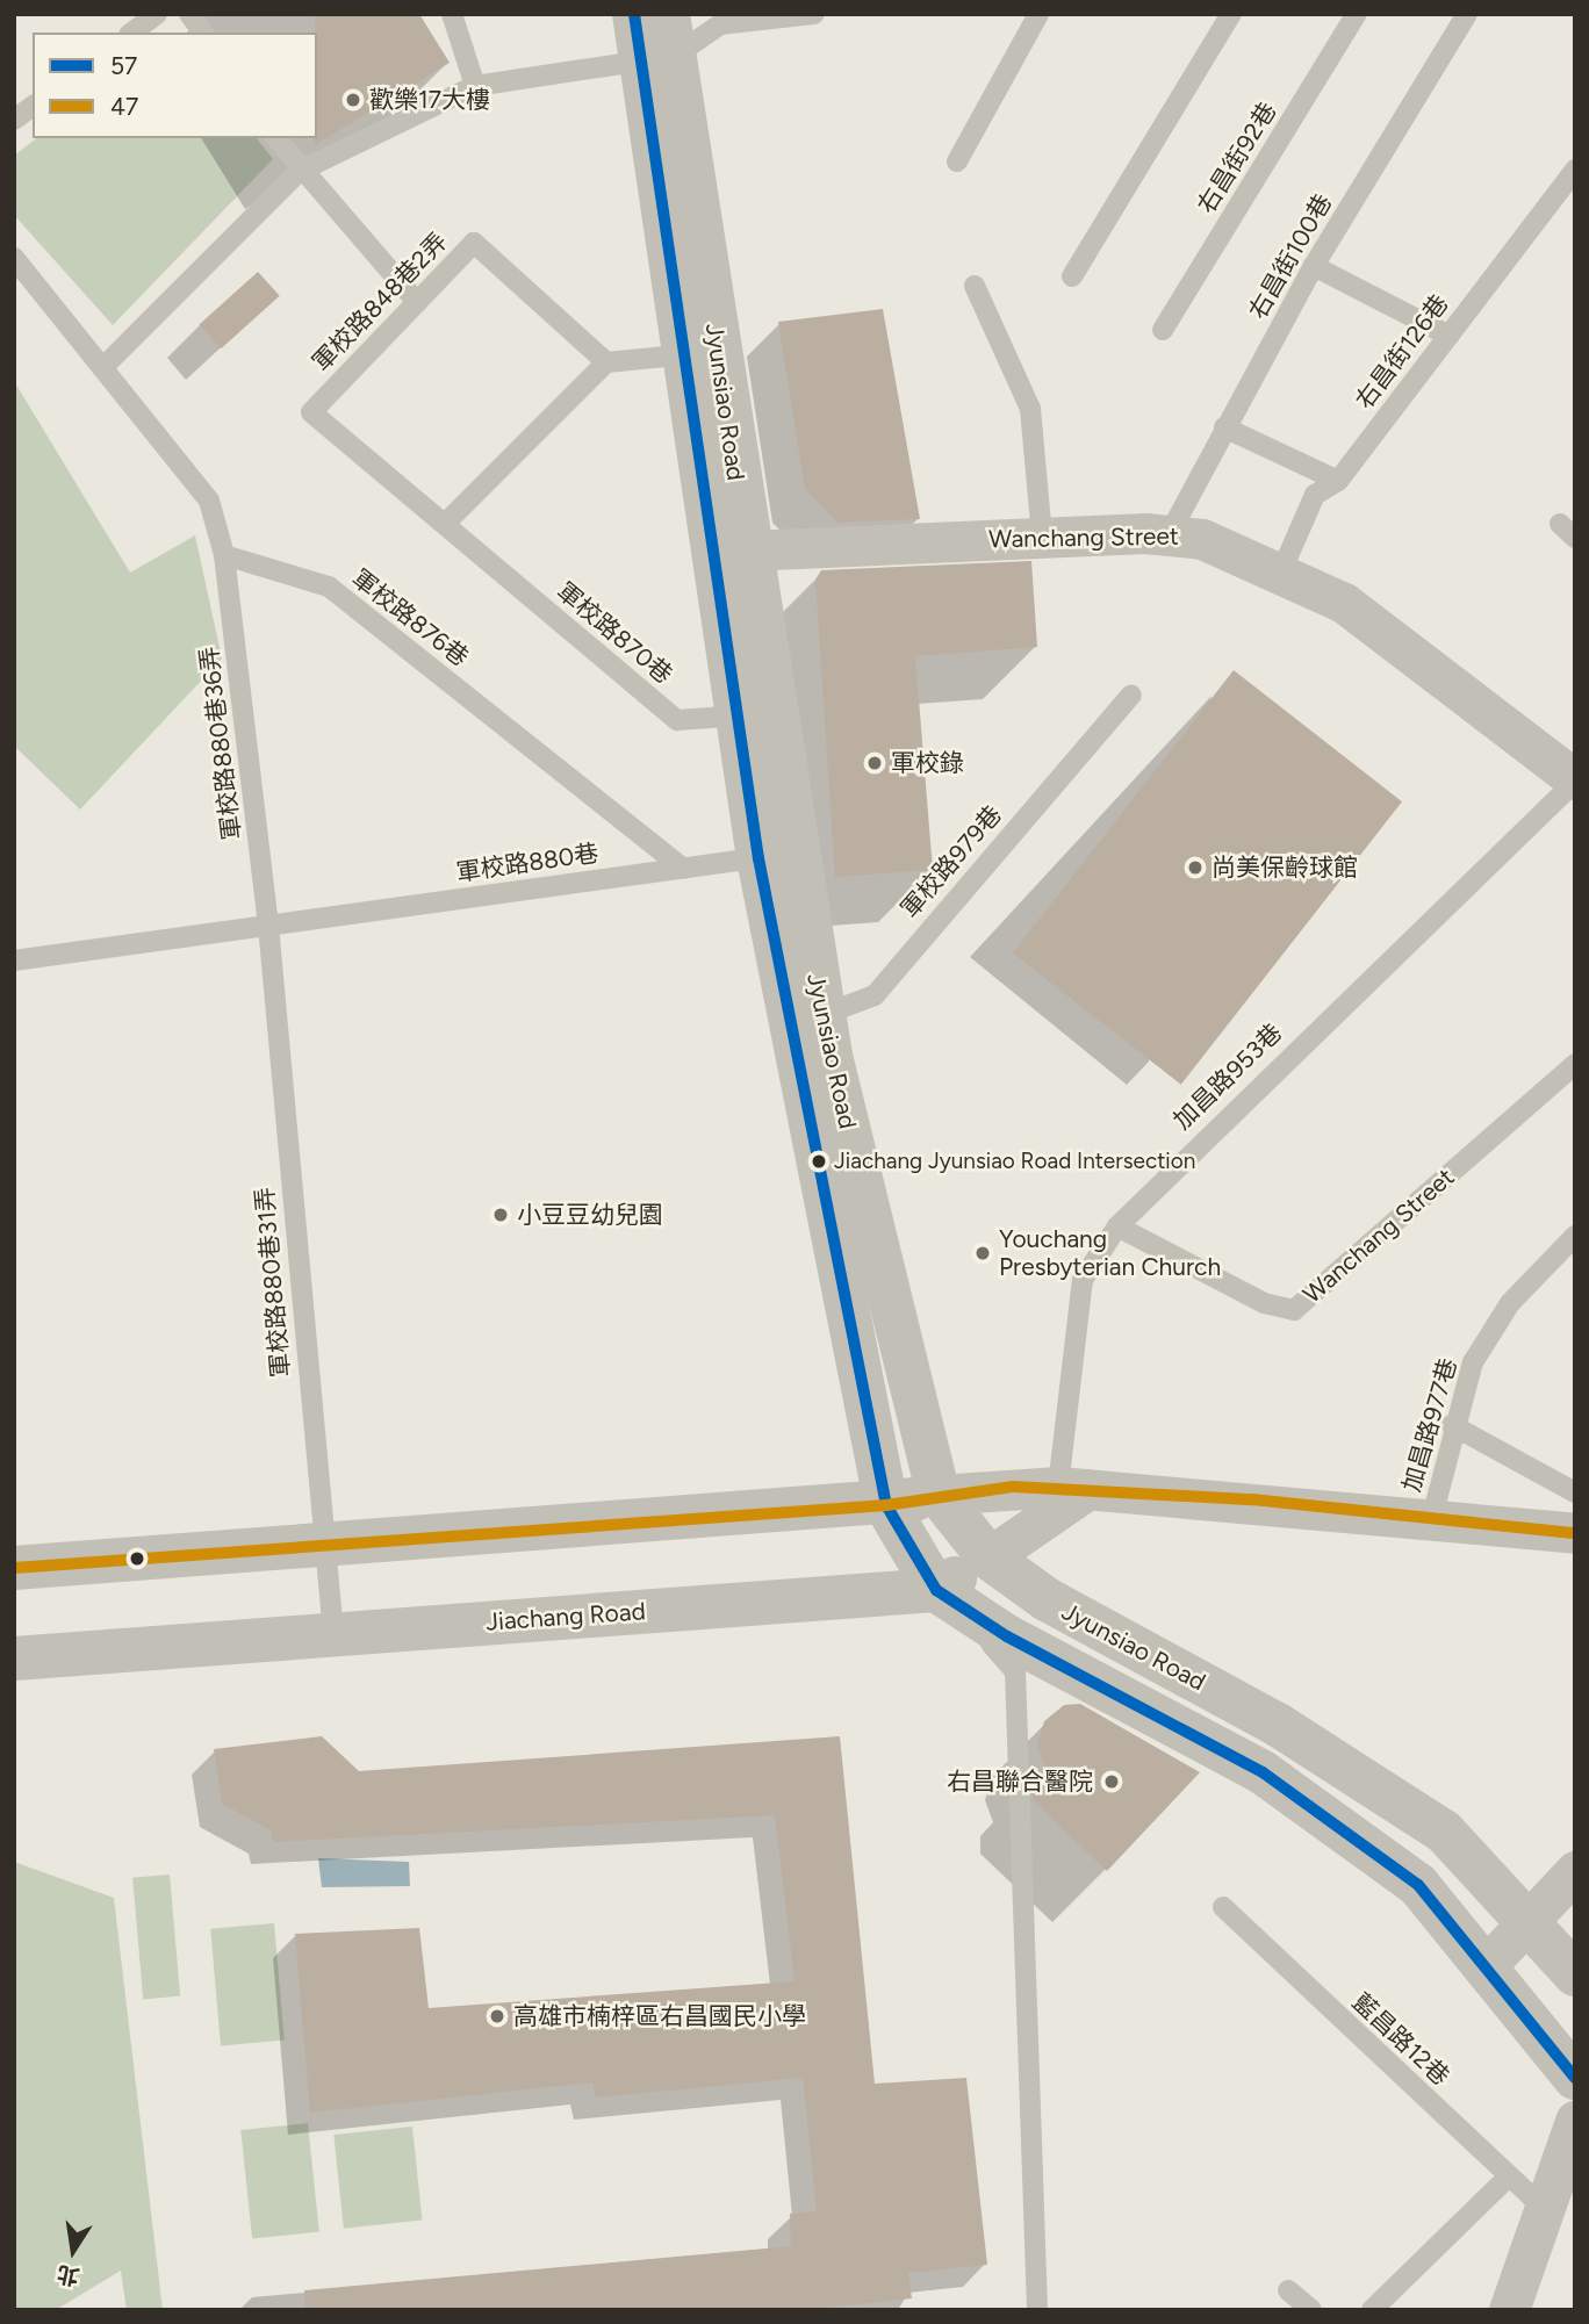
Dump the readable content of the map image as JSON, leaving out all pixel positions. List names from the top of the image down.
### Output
{
  "streets": {
    "street": ["Jyunsiao Road", "Wanchang Street", "Jiachang Road"],
    "lane": [
      "右昌街92巷",
      "右昌街100巷",
      "軍校路848巷2弄",
      "右昌街126巷",
      "軍校路876巷",
      "軍校路870巷",
      "軍校路880巷36弄",
      "軍校路979巷",
      "軍校路880巷",
      "加昌路953巷",
      "軍校路880巷31弄",
      "加昌路977巷",
      "藍昌路12巷"
    ]
  },
  "crossings": [
    ["右昌街100巷", "Wanchang Street"],
    ["軍校路848巷2弄", "軍校路870巷"],
    ["右昌街126巷", "Wanchang Street"],
    ["Jyunsiao Road", "Wanchang Street"],
    ["Jyunsiao Road", "軍校路870巷"],
    ["Jyunsiao Road", "軍校路979巷"],
    ["Jyunsiao Road", "軍校路880巷"],
    ["Jyunsiao Road", "Jiachang Road"],
    ["Wanchang Street", "加昌路953巷"],
    ["軍校路876巷", "軍校路880巷36弄"],
    ["軍校路876巷", "軍校路880巷"],
    ["軍校路880巷36弄", "軍校路880巷"],
    ["軍校路880巷36弄", "軍校路880巷31弄"],
    ["軍校路880巷", "軍校路880巷31弄"],
    ["加昌路953巷", "Jiachang Road"],
    ["軍校路880巷31弄", "Jiachang Road"]
  ],
  "places": [
    "歡樂17大樓",
    "軍校錄",
    "尚美保齡球館",
    "Jiachang Jyunsiao Road Intersection",
    "小豆豆幼兒園",
    "Youchang Presbyterian Church",
    "右昌聯合醫院",
    "高雄市楠梓區右昌國民小學"
  ],
  "lines": ["transit line 57", "transit line 47"],
  "legend": ["57", "47"],
  "north": "bottom"
}
